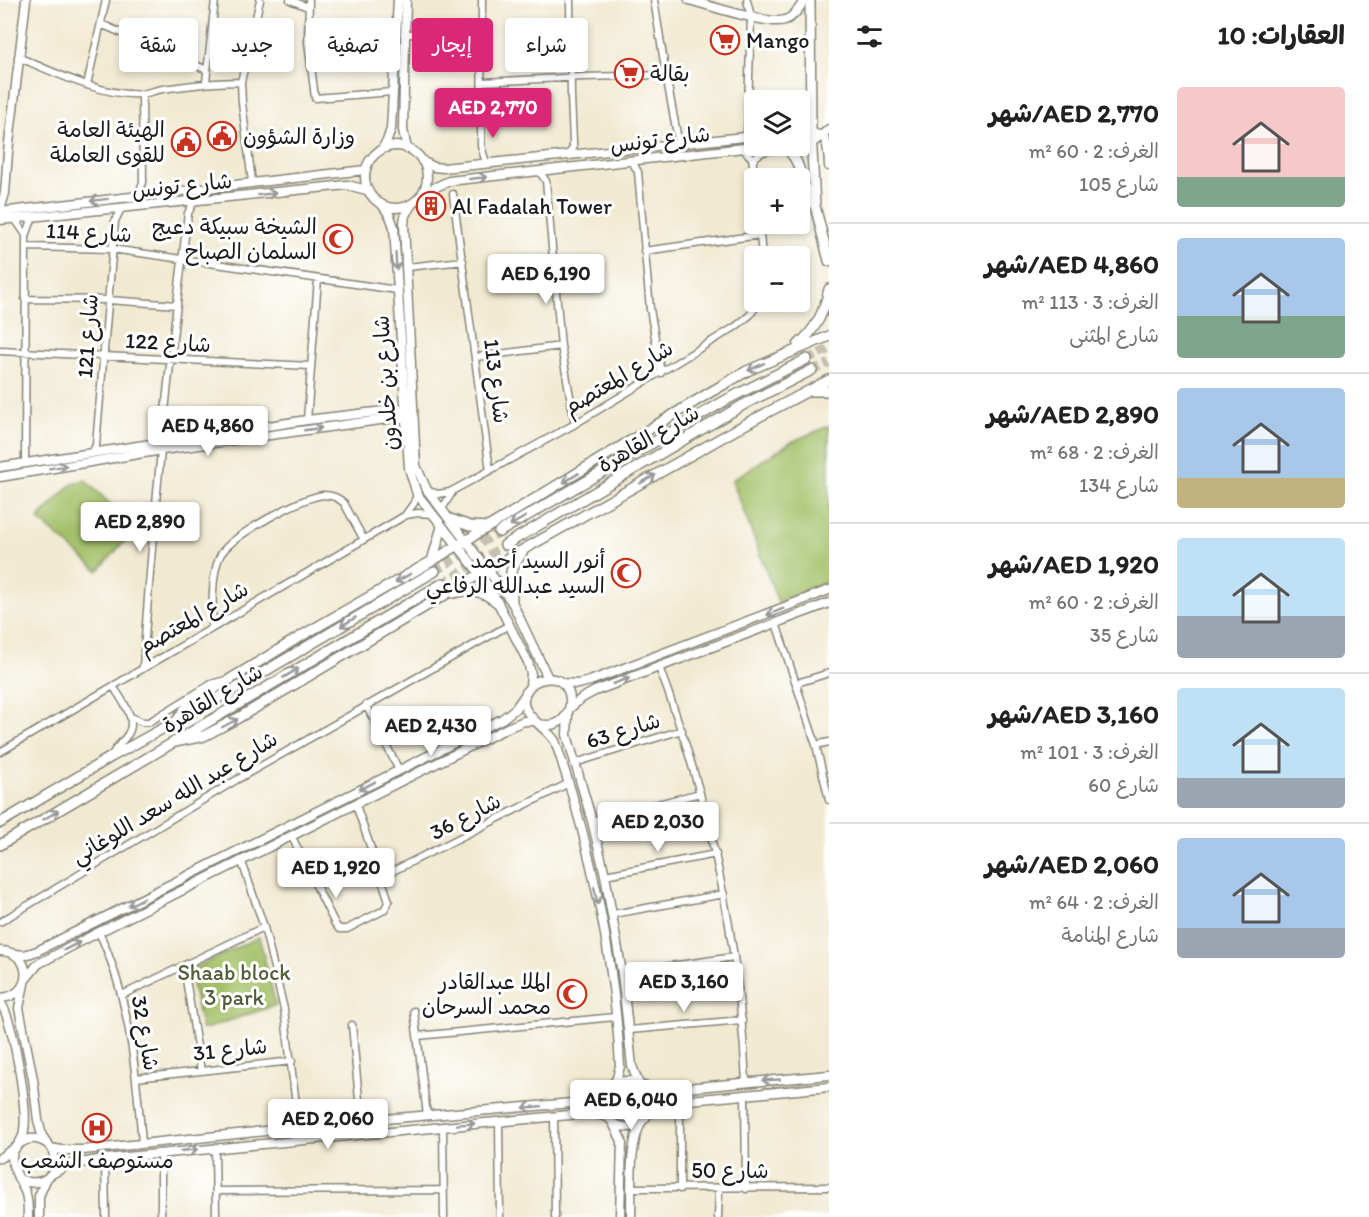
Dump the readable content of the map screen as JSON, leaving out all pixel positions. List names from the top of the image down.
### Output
{
  "streets": {
    "main road": ["شارع القاهرة"],
    "street": [
      "شارع تونس",
      "شارع 114",
      "شارع 121",
      "شارع 122",
      "شارع المعتصم",
      "شارع 113",
      "شارع بن خلدون",
      "شارع 63",
      "شارع عبد الله سعد اللوغاني",
      "شارع 36",
      "شارع 32",
      "شارع 31",
      "شارع 50"
    ]
  },
  "crossings": [
    ["شارع تونس", "شارع 121"],
    ["شارع تونس", "شارع بن خلدون"],
    ["شارع 114", "شارع 121"],
    ["شارع 114", "شارع بن خلدون"],
    ["شارع 121", "شارع 122"],
    ["شارع المعتصم", "شارع 113"],
    ["شارع المعتصم", "شارع بن خلدون"],
    ["شارع 32", "شارع 31"]
  ],
  "parks": ["Shaab block 3 park"],
  "places": {
    "supermarket": ["Mango", "بقالة"],
    "public building": ["وزارة الشؤون", "الهيئة العامة للقوى العاملة"],
    "building": ["Al Fadalah Tower"],
    "mosque": ["الشيخة سبيكة دعيج السلمان الصباح", "أنور السيد أحمد السيد عبدالله الرفاعي", "الملا عبدالقادر محمد السرحان"],
    "hospital": ["مستوصف الشعب"]
  },
  "page": {
    "heading": "العقارات: 10",
    "chip": [
      "شراء",
      "إيجار",
      "تصفية",
      "جديد",
      "شقة"
    ],
    "list": [
      {
        "name": "AED 2,770/شهر",
        "note": "الغرف: 2 · 60 m² · شارع 105"
      },
      {
        "name": "AED 4,860/شهر",
        "note": "الغرف: 3 · 113 m² · شارع المثنى"
      },
      {
        "name": "AED 2,890/شهر",
        "note": "الغرف: 2 · 68 m² · شارع 134"
      },
      {
        "name": "AED 1,920/شهر",
        "note": "الغرف: 2 · 60 m² · شارع 35"
      },
      {
        "name": "AED 3,160/شهر",
        "note": "الغرف: 3 · 101 m² · شارع 60"
      },
      {
        "name": "AED 2,060/شهر",
        "note": "الغرف: 2 · 64 m² · شارع المنامة"
      }
    ],
    "price": [
      "AED 2,770",
      "AED 6,190",
      "AED 4,860",
      "AED 2,890",
      "AED 2,430",
      "AED 2,030",
      "AED 1,920",
      "AED 3,160",
      "AED 6,040",
      "AED 2,060"
    ],
    "map_buttons": ["+", "−"]
  }
}
